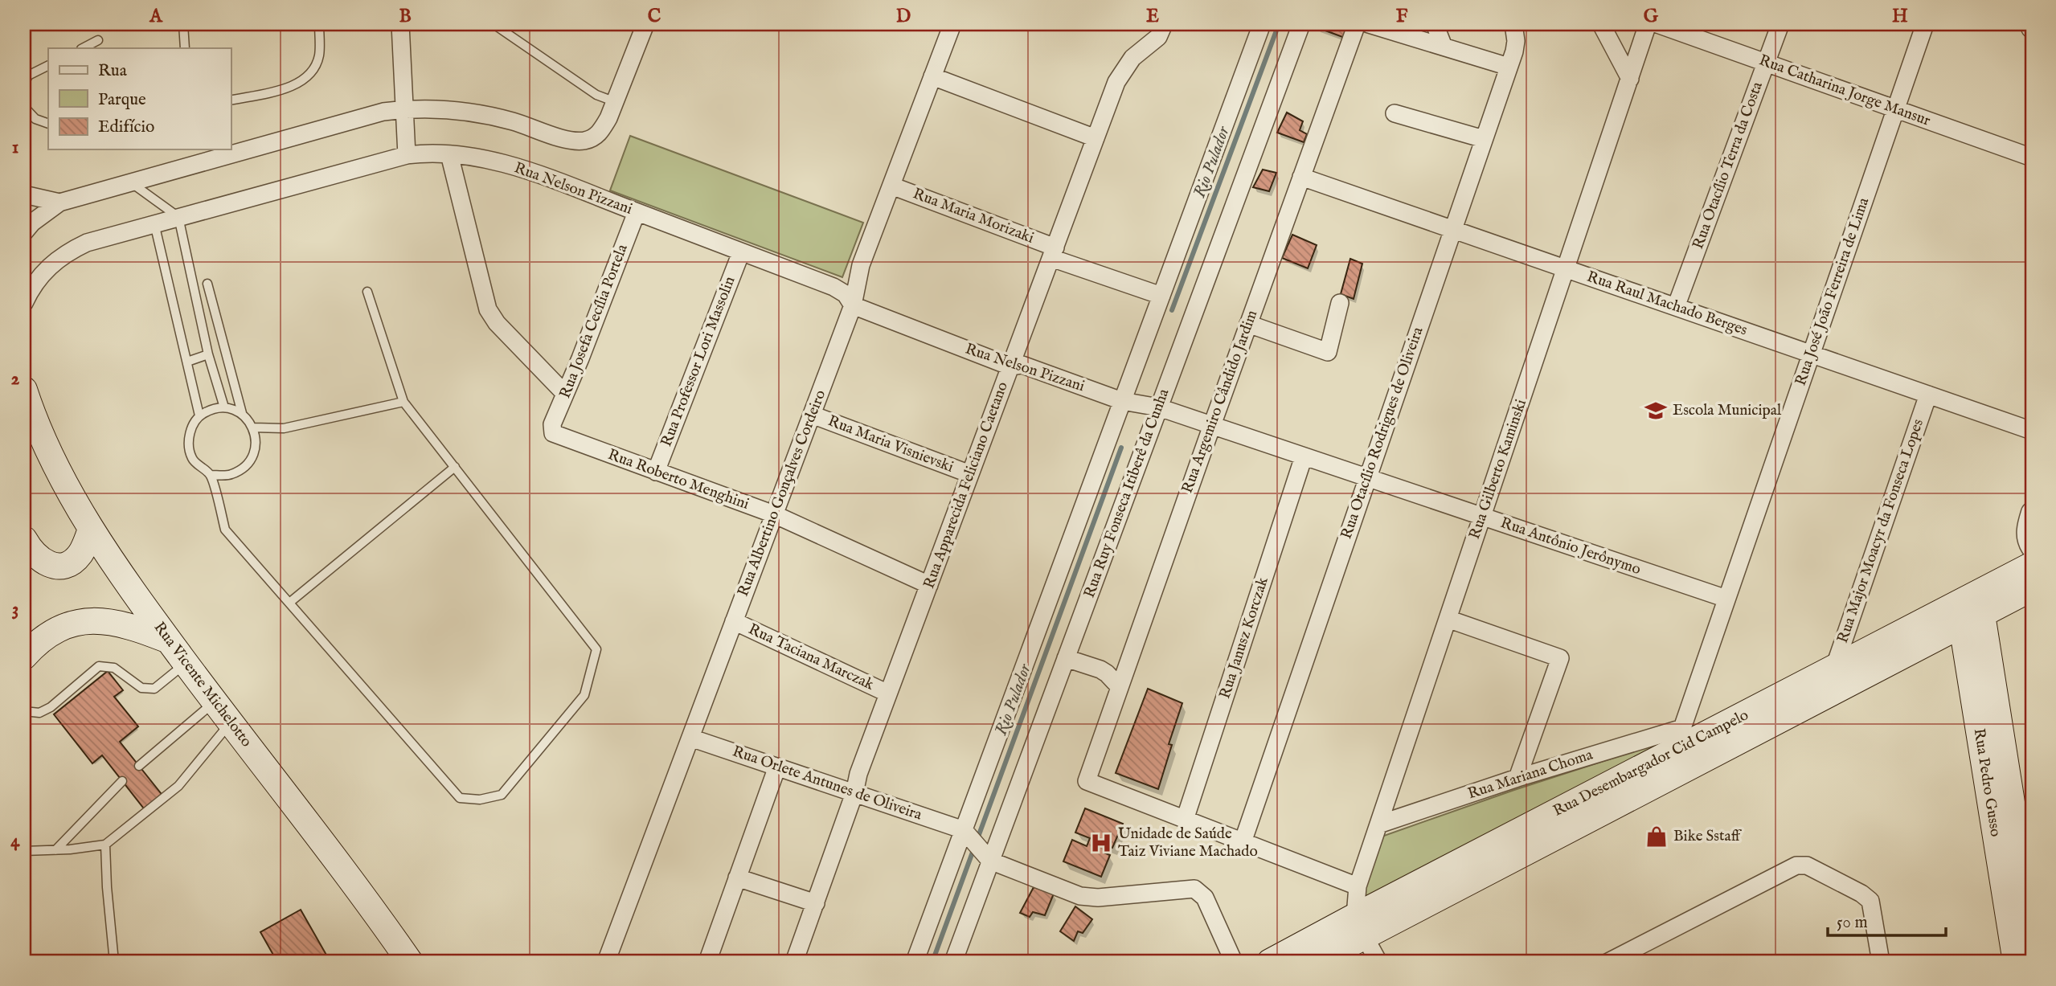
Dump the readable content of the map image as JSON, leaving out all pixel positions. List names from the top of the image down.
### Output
{
  "streets": {
    "main road": ["Rua Vicente Michelotto", "Rua Desembargador Cid Campelo", "Rua Pedro Gusso"],
    "street": [
      "Rua Catharina Jorge Mansur",
      "Rua Otacílio Terra da Costa",
      "Rua Nelson Pizzani",
      "Rua Maria Morizaki",
      "Rua José João Ferreira de Lima",
      "Rua Raul Machado Berges",
      "Rua Josefa Cecília Portela",
      "Rua Professor Lori Massolin",
      "Rua Argemiro Cândido Jardim",
      "Rua Otacílio Rodrigues de Oliveira",
      "Rua Maria Visnievski",
      "Rua Gilberto Kaminski",
      "Rua Roberto Menghini",
      "Rua Apparecida Feliciano Caetano",
      "Rua Albertino Gonçalves Cordeiro",
      "Rua Ruy Fonseca Itiberê da Cunha",
      "Rua Major Moacyr da Fonseca Lopes",
      "Rua Antônio Jerônymo",
      "Rua Janusz Korczak",
      "Rua Taciana Marczak",
      "Rua Mariana Choma",
      "Rua Orlete Antunes de Oliveira"
    ]
  },
  "crossings": [
    ["Rua Catharina Jorge Mansur", "Rua Otacílio Terra da Costa"],
    ["Rua Catharina Jorge Mansur", "Rua José João Ferreira de Lima"],
    ["Rua Otacílio Terra da Costa", "Rua Raul Machado Berges"],
    ["Rua Nelson Pizzani", "Rua Josefa Cecília Portela"],
    ["Rua Nelson Pizzani", "Rua Professor Lori Massolin"],
    ["Rua Nelson Pizzani", "Rua Apparecida Feliciano Caetano"],
    ["Rua Nelson Pizzani", "Rua Albertino Gonçalves Cordeiro"],
    ["Rua Nelson Pizzani", "Rua Ruy Fonseca Itiberê da Cunha"],
    ["Rua Nelson Pizzani", "Rua Antônio Jerônymo"],
    ["Rua Maria Morizaki", "Rua Apparecida Feliciano Caetano"],
    ["Rua Maria Morizaki", "Rua Albertino Gonçalves Cordeiro"],
    ["Rua José João Ferreira de Lima", "Rua Raul Machado Berges"],
    ["Rua José João Ferreira de Lima", "Rua Antônio Jerônymo"],
    ["Rua José João Ferreira de Lima", "Rua Desembargador Cid Campelo"],
    ["Rua José João Ferreira de Lima", "Rua Mariana Choma"],
    ["Rua Raul Machado Berges", "Rua Argemiro Cândido Jardim"],
    ["Rua Raul Machado Berges", "Rua Otacílio Rodrigues de Oliveira"],
    ["Rua Raul Machado Berges", "Rua Gilberto Kaminski"],
    ["Rua Raul Machado Berges", "Rua Major Moacyr da Fonseca Lopes"],
    ["Rua Josefa Cecília Portela", "Rua Roberto Menghini"],
    ["Rua Professor Lori Massolin", "Rua Roberto Menghini"],
    ["Rua Argemiro Cândido Jardim", "Rua Antônio Jerônymo"],
    ["Rua Argemiro Cândido Jardim", "Rua Janusz Korczak"],
    ["Rua Otacílio Rodrigues de Oliveira", "Rua Antônio Jerônymo"],
    ["Rua Maria Visnievski", "Rua Apparecida Feliciano Caetano"],
    ["Rua Maria Visnievski", "Rua Albertino Gonçalves Cordeiro"],
    ["Rua Gilberto Kaminski", "Rua Antônio Jerônymo"],
    ["Rua Gilberto Kaminski", "Rua Desembargador Cid Campelo"],
    ["Rua Gilberto Kaminski", "Rua Mariana Choma"],
    ["Rua Roberto Menghini", "Rua Apparecida Feliciano Caetano"],
    ["Rua Roberto Menghini", "Rua Albertino Gonçalves Cordeiro"],
    ["Rua Apparecida Feliciano Caetano", "Rua Taciana Marczak"],
    ["Rua Apparecida Feliciano Caetano", "Rua Orlete Antunes de Oliveira"],
    ["Rua Albertino Gonçalves Cordeiro", "Rua Taciana Marczak"],
    ["Rua Albertino Gonçalves Cordeiro", "Rua Orlete Antunes de Oliveira"],
    ["Rua Ruy Fonseca Itiberê da Cunha", "Rua Antônio Jerônymo"],
    ["Rua Major Moacyr da Fonseca Lopes", "Rua Desembargador Cid Campelo"],
    ["Rua Antônio Jerônymo", "Rua Janusz Korczak"],
    ["Rua Desembargador Cid Campelo", "Rua Pedro Gusso"]
  ],
  "water": ["Rio Pulador"],
  "places": {
    "school or university": ["Escola Municipal"],
    "shop": ["Bike Sstaff"],
    "hospital": ["Unidade de Saúde Taiz Viviane Machado"]
  },
  "legend": ["Rua", "Parque", "Edifício"],
  "scale_bar": "50 m",
  "grid": {
    "columns": [
      "A",
      "B",
      "C",
      "D",
      "E",
      "F",
      "G",
      "H"
    ],
    "rows": [
      "1",
      "2",
      "3",
      "4"
    ]
  }
}
